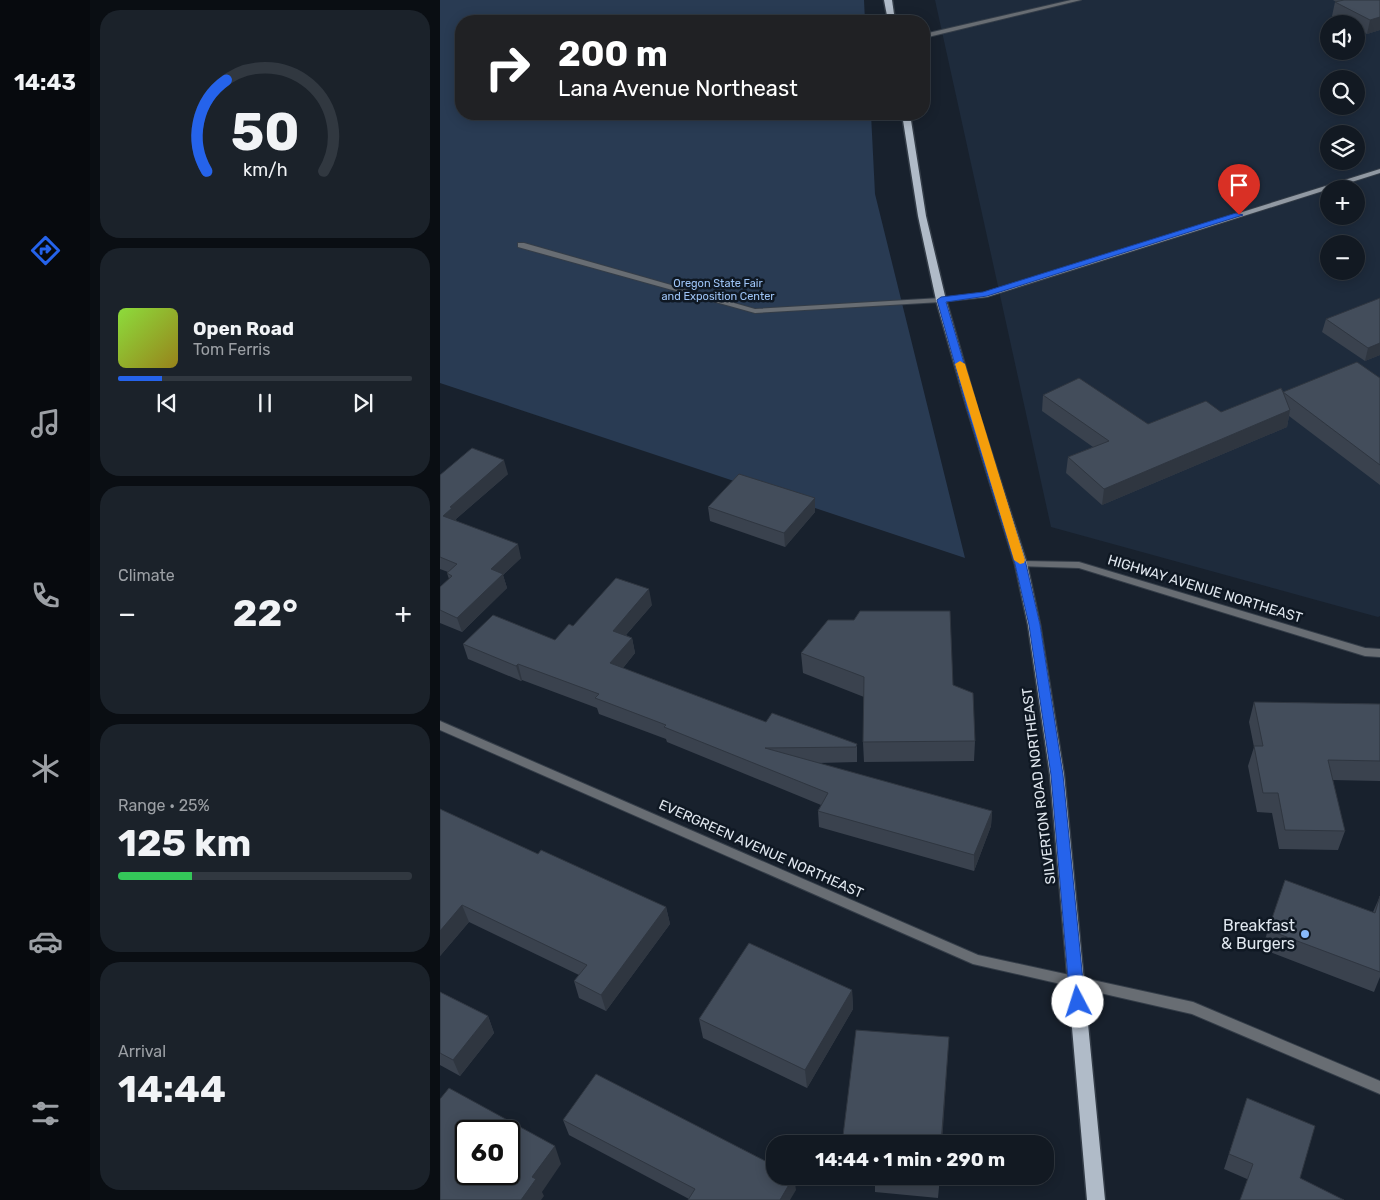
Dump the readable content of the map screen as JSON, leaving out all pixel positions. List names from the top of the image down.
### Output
{
  "streets": {
    "main road": ["SILVERTON ROAD NORTHEAST"],
    "street": ["HIGHWAY AVENUE NORTHEAST", "EVERGREEN AVENUE NORTHEAST"]
  },
  "crossings": [
    ["HIGHWAY AVENUE NORTHEAST", "SILVERTON ROAD NORTHEAST"],
    ["SILVERTON ROAD NORTHEAST", "EVERGREEN AVENUE NORTHEAST"]
  ],
  "parks": ["Oregon State Fair and Exposition Center"],
  "places": ["Breakfast & Burgers"],
  "page": {
    "tabs": "14:43",
    "map_buttons": ["+", "−"],
    "turn": ["200 m", "Lana Avenue Northeast"],
    "song": ["Open Road", "Tom Ferris"],
    "tile": [
      "Climate",
      ["Range · 25%", "125 km"],
      ["Arrival", "14:44"]
    ],
    "heat": ["−", "22°", "+"],
    "limit": "60",
    "trip": "14:44 · 1 min · 290 m",
    "gauge": ["50", "km/h"]
  }
}
